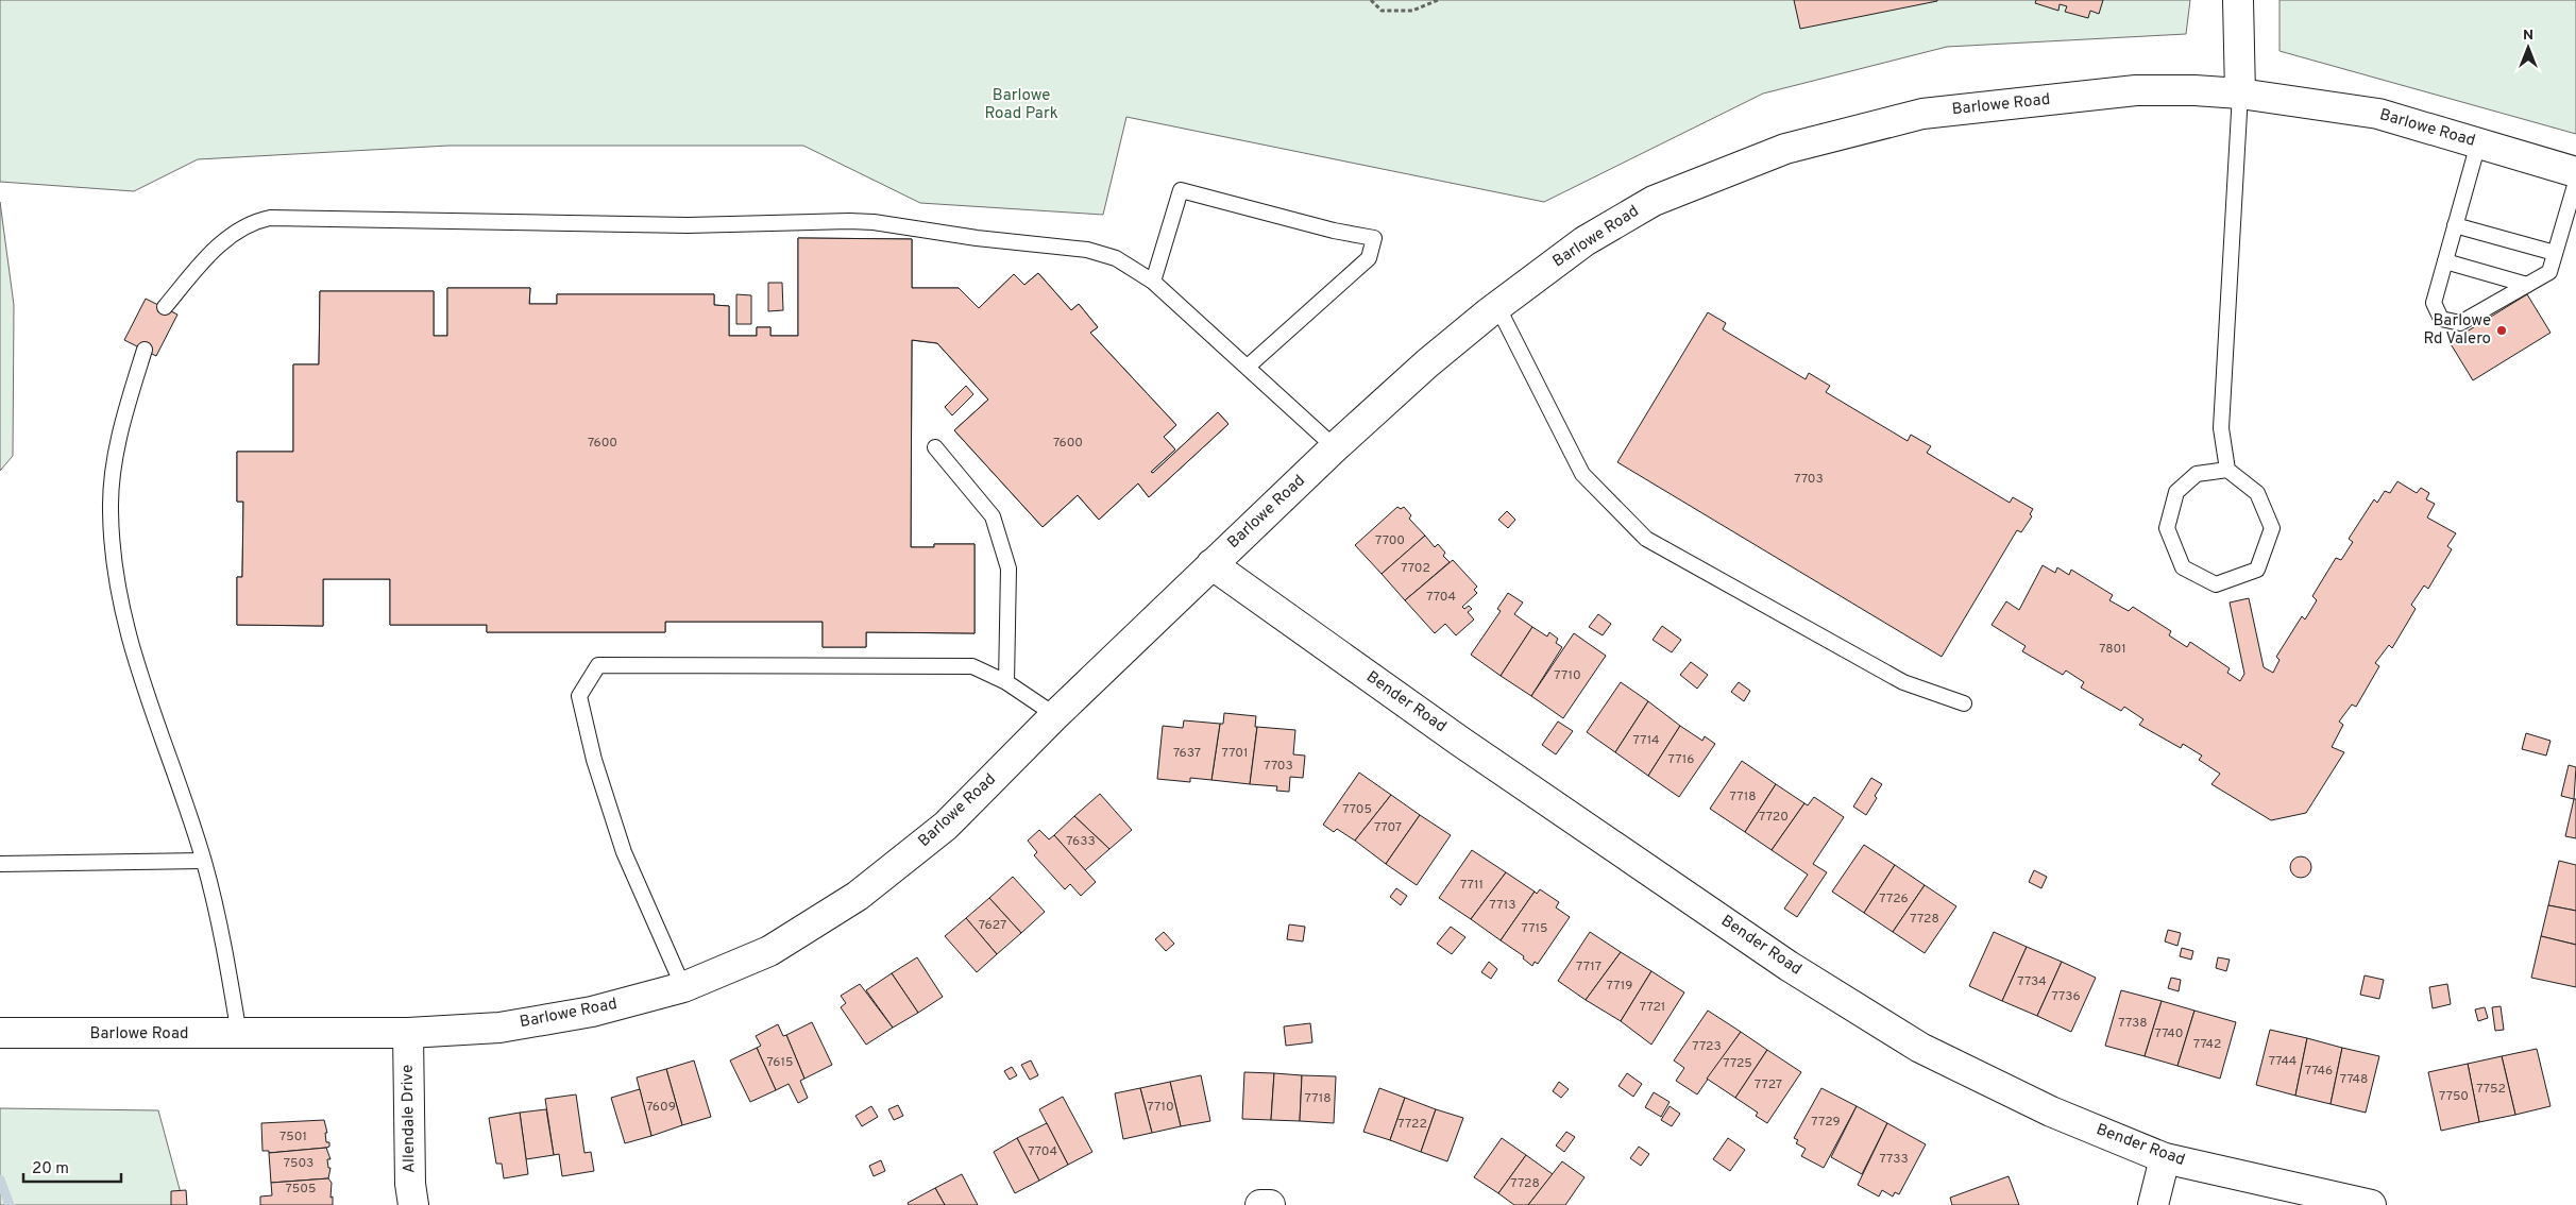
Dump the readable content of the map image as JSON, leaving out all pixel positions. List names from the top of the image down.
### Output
{
  "streets": {
    "street": ["Barlowe Road", "Bender Road", "Allendale Drive"]
  },
  "crossings": [
    ["Barlowe Road", "Bender Road"],
    ["Barlowe Road", "Allendale Drive"]
  ],
  "parks": ["Barlowe Road Park"],
  "places": ["Barlowe Rd Valero"],
  "house_numbers": [
    "7600",
    "7600",
    "7703",
    "7700",
    "7702",
    "7704",
    "7801",
    "7710",
    "7714",
    "7637",
    "7701",
    "7716",
    "7703",
    "7718",
    "7705",
    "7720",
    "7707",
    "7633",
    "7711",
    "7726",
    "7713",
    "7728",
    "7627",
    "7715",
    "7717",
    "7734",
    "7719",
    "7736",
    "7721",
    "7738",
    "7740",
    "7742",
    "7723",
    "7744",
    "7615",
    "7725",
    "7746",
    "7748",
    "7727",
    "7752",
    "7750",
    "7718",
    "7609",
    "7710",
    "7729",
    "7722",
    "7501",
    "7704",
    "7733",
    "7503",
    "7728",
    "7505"
  ],
  "scale_bar": "20 m",
  "north": "top"
}
